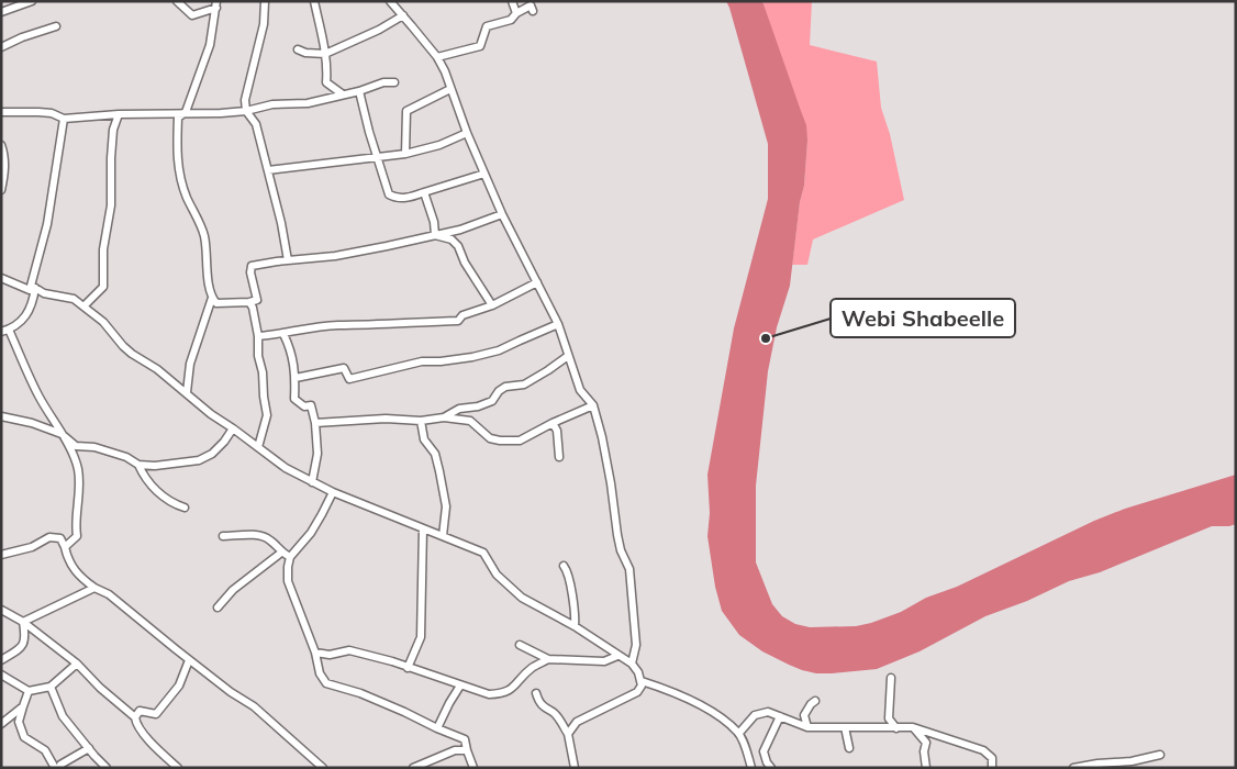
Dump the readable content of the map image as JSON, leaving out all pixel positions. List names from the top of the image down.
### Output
{
  "places": ["Webi Shabeelle"]
}
